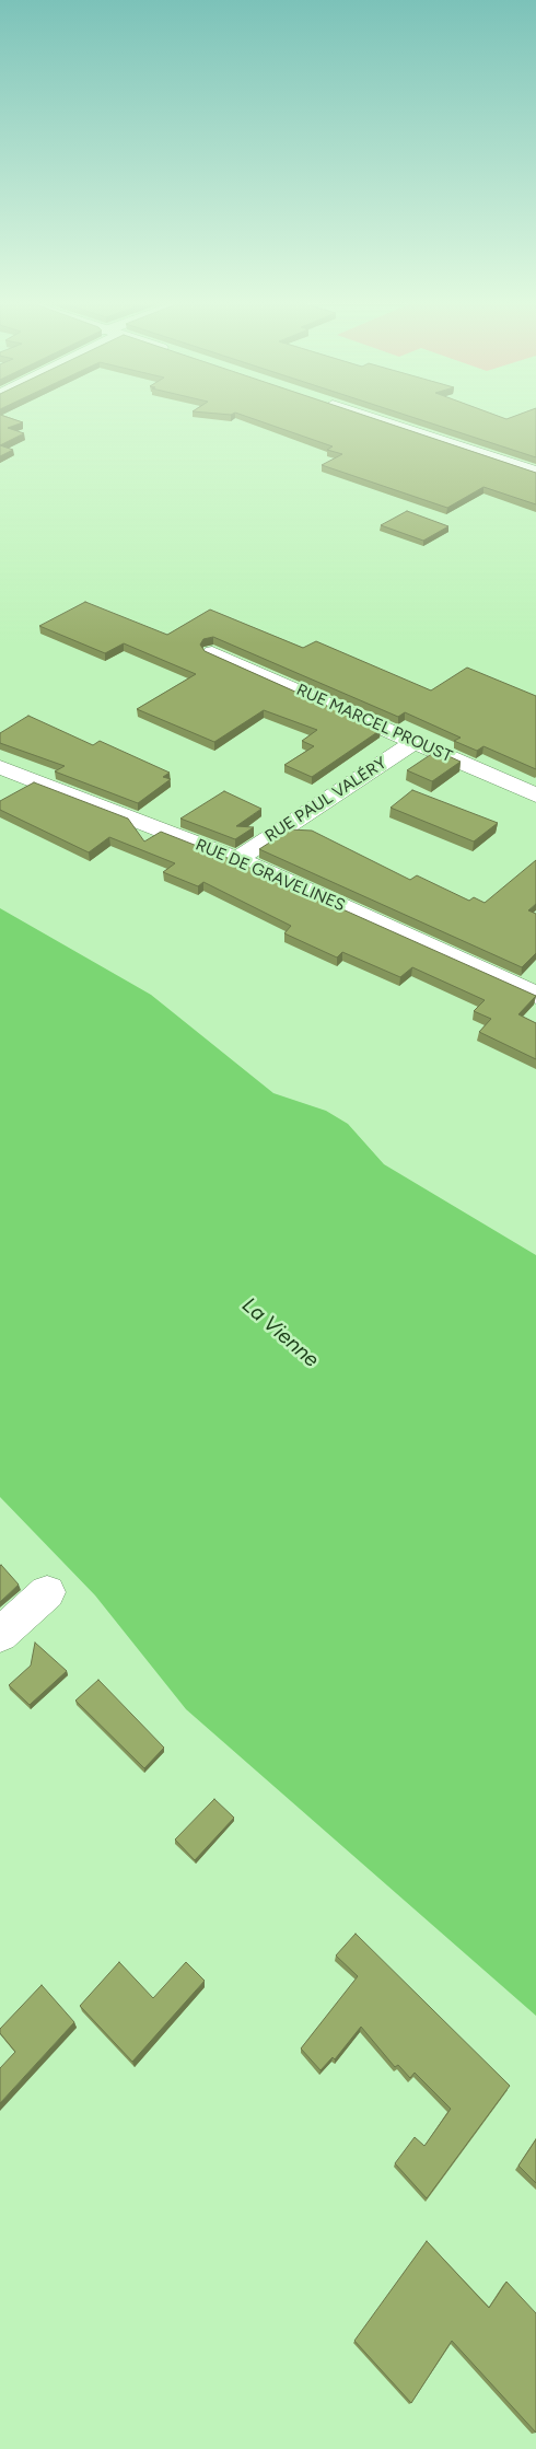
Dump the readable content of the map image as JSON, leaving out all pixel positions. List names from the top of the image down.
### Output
{
  "streets": {
    "street": ["RUE MARCEL PROUST", "RUE PAUL VALÉRY", "RUE DE GRAVELINES"]
  },
  "crossings": [
    ["RUE MARCEL PROUST", "RUE PAUL VALÉRY"],
    ["RUE PAUL VALÉRY", "RUE DE GRAVELINES"]
  ],
  "water": ["La Vienne"]
}
